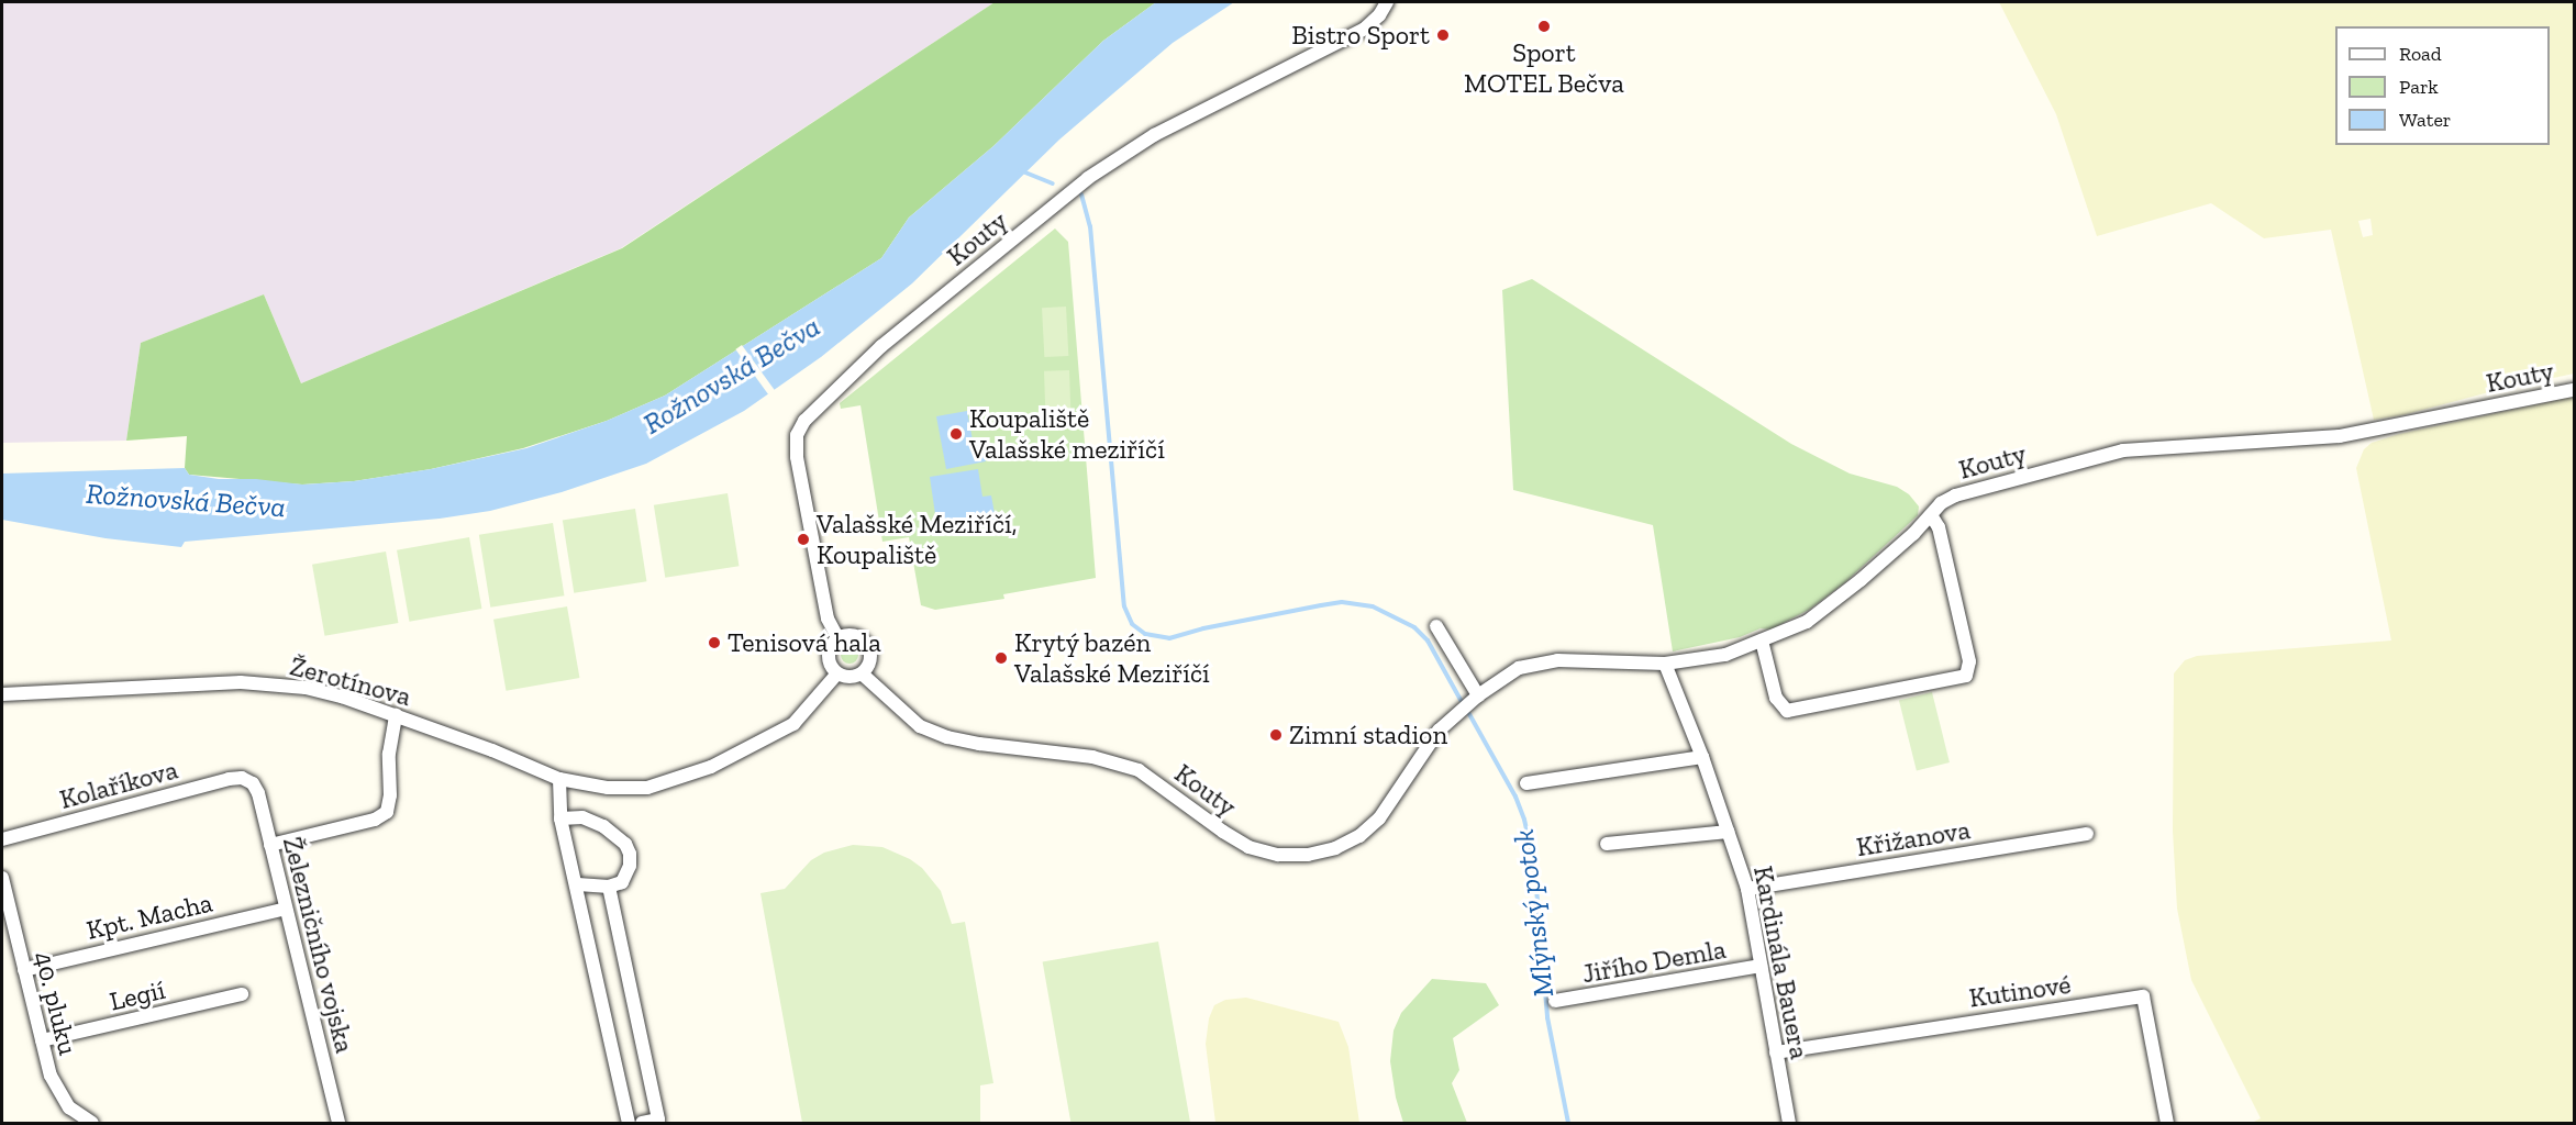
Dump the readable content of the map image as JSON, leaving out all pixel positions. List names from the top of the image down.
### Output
{
  "streets": {
    "street": [
      "Kouty",
      "Žerotínova",
      "Kolaříkova",
      "Křižanova",
      "Kpt. Macha",
      "Železničního vojska",
      "Jiřího Demla",
      "Kardinála Bauera",
      "Kutinové",
      "Legií",
      "40. pluku"
    ]
  },
  "crossings": [
    ["Kouty", "Žerotínova"],
    ["Kouty", "Kardinála Bauera"],
    ["Kolaříkova", "Železničního vojska"],
    ["Křižanova", "Kardinála Bauera"],
    ["Kpt. Macha", "Železničního vojska"],
    ["Kpt. Macha", "40. pluku"],
    ["Jiřího Demla", "Kardinála Bauera"],
    ["Kardinála Bauera", "Kutinové"],
    ["Legií", "40. pluku"]
  ],
  "water": ["Rožnovská Bečva", "Mlýnský potok"],
  "places": [
    "Sport MOTEL Bečva",
    "Bistro Sport",
    "Koupaliště Valašské meziříčí",
    "Valašské Meziříčí, Koupaliště",
    "Tenisová hala",
    "Krytý bazén Valašské Meziříčí",
    "Zimní stadion"
  ],
  "legend": ["Road", "Park", "Water"]
}
